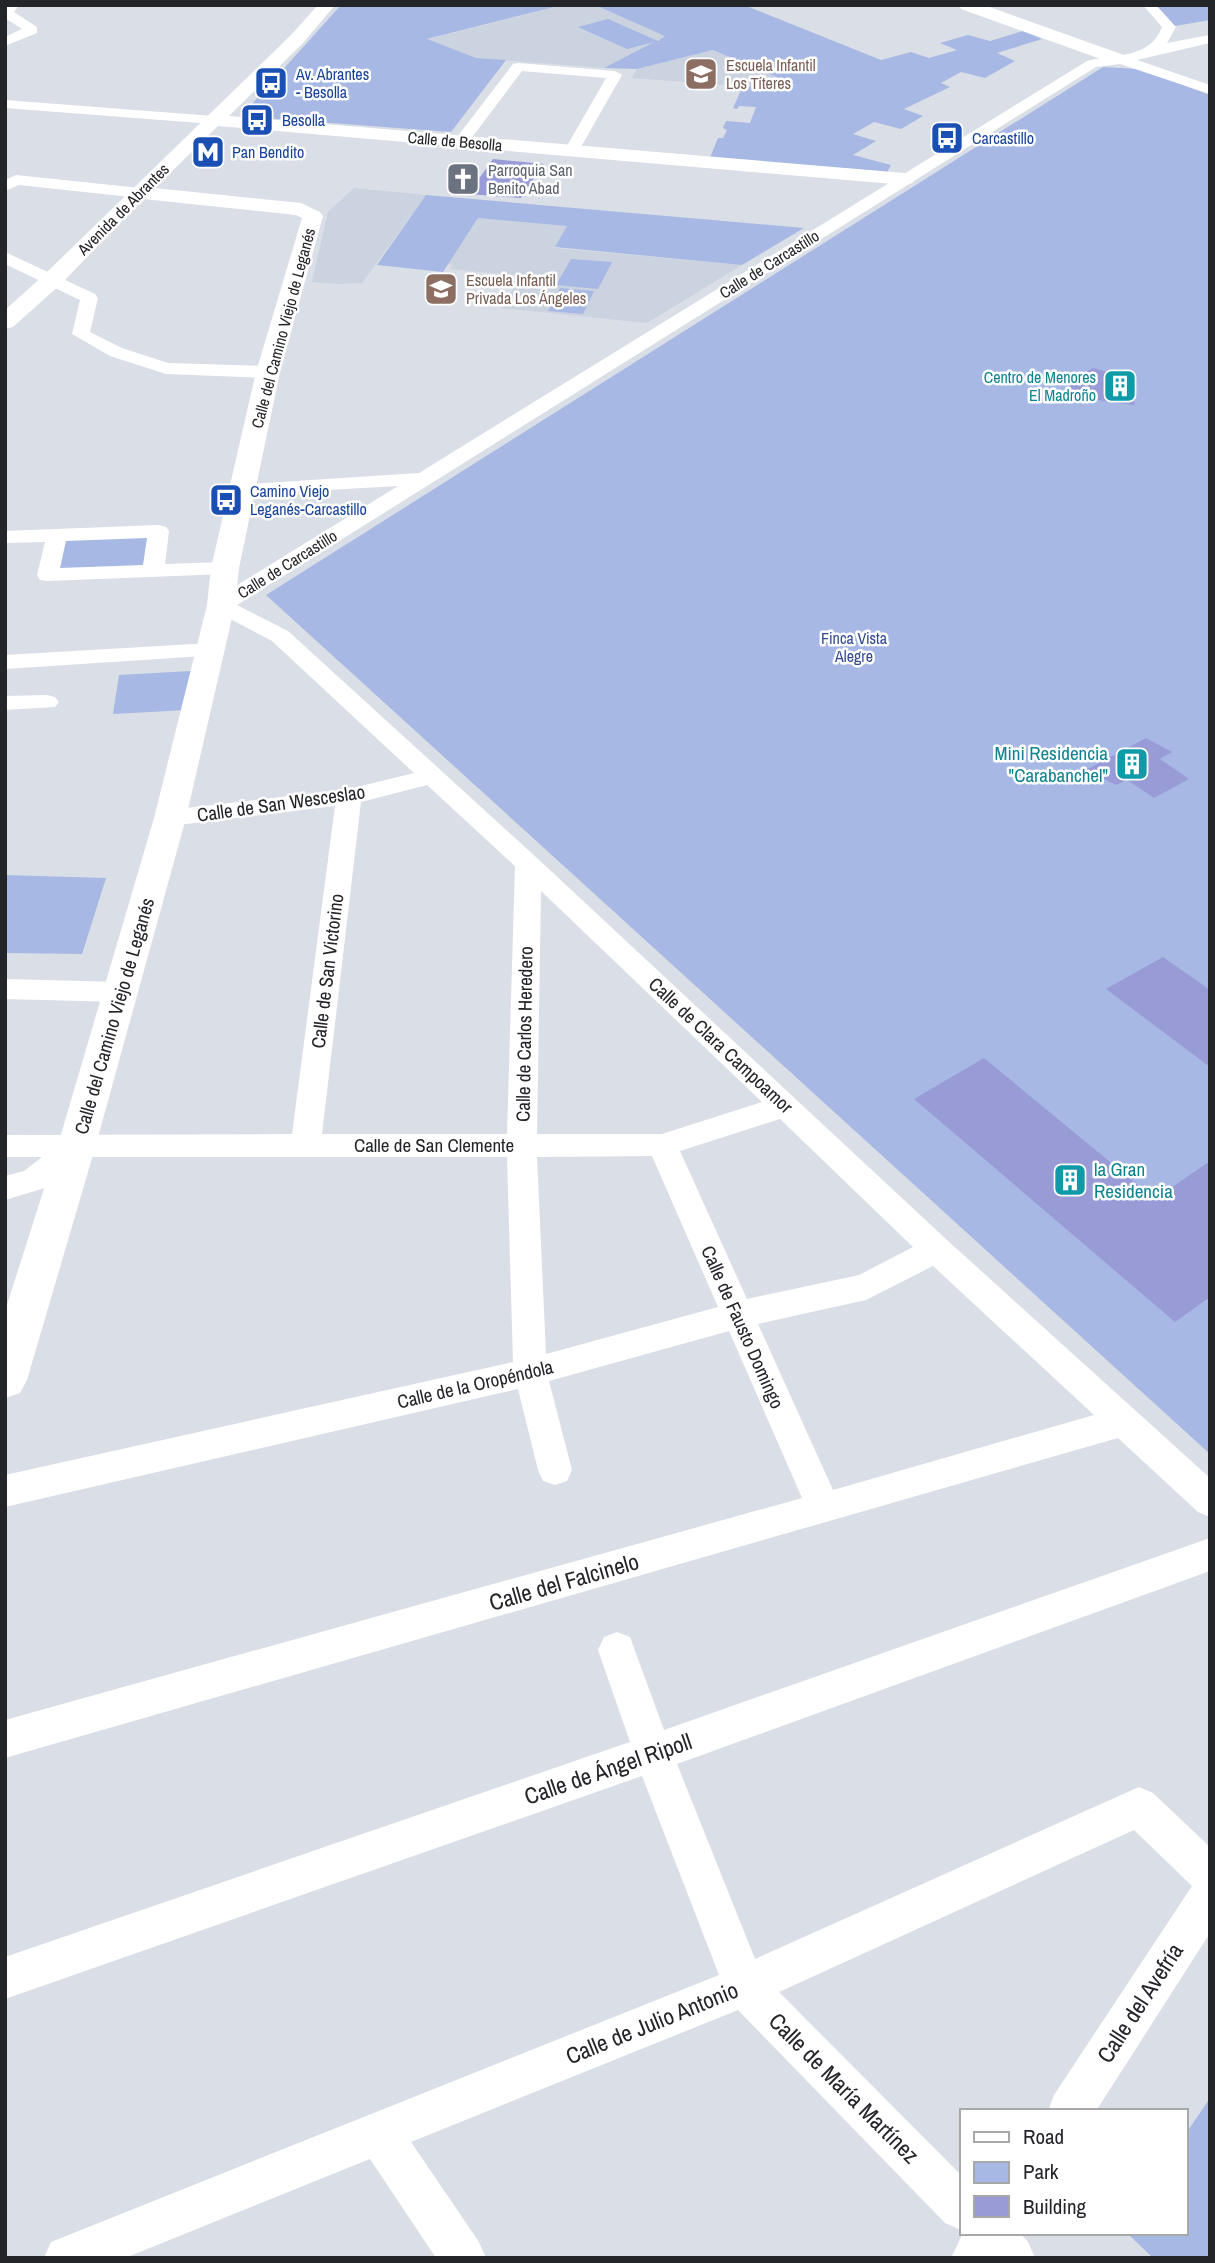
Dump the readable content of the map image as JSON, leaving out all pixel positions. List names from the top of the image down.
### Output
{
  "streets": {
    "street": [
      "Calle de Besolla",
      "Avenida de Abrantes",
      "Calle de Carcastillo",
      "Calle del Camino Viejo de Leganés",
      "Calle de San Wesceslao",
      "Calle de San Victorino",
      "Calle de Carlos Heredero",
      "Calle de Clara Campoamor",
      "Calle de San Clemente",
      "Calle de Fausto Domingo",
      "Calle de la Oropéndola",
      "Calle del Falcinelo",
      "Calle de Ángel Ripoll",
      "Calle del Avefría",
      "Calle de Julio Antonio",
      "Calle de María Martínez"
    ]
  },
  "crossings": [
    ["Calle de Besolla", "Avenida de Abrantes"],
    ["Calle de Besolla", "Calle de Carcastillo"],
    ["Avenida de Abrantes", "Calle del Camino Viejo de Leganés"],
    ["Calle de Carcastillo", "Calle del Camino Viejo de Leganés"],
    ["Calle de Carcastillo", "Calle de Clara Campoamor"],
    ["Calle del Camino Viejo de Leganés", "Calle de San Wesceslao"],
    ["Calle del Camino Viejo de Leganés", "Calle de Clara Campoamor"],
    ["Calle del Camino Viejo de Leganés", "Calle de San Clemente"],
    ["Calle de San Wesceslao", "Calle de San Victorino"],
    ["Calle de San Wesceslao", "Calle de Clara Campoamor"],
    ["Calle de San Victorino", "Calle de San Clemente"],
    ["Calle de Carlos Heredero", "Calle de Clara Campoamor"],
    ["Calle de Carlos Heredero", "Calle de San Clemente"],
    ["Calle de Carlos Heredero", "Calle de la Oropéndola"],
    ["Calle de Clara Campoamor", "Calle de San Clemente"],
    ["Calle de Clara Campoamor", "Calle de la Oropéndola"],
    ["Calle de Clara Campoamor", "Calle del Falcinelo"],
    ["Calle de San Clemente", "Calle de Fausto Domingo"],
    ["Calle de Fausto Domingo", "Calle de la Oropéndola"],
    ["Calle de Fausto Domingo", "Calle del Falcinelo"],
    ["Calle de Ángel Ripoll", "Calle de María Martínez"],
    ["Calle de Julio Antonio", "Calle de María Martínez"]
  ],
  "parks": ["Finca Vista Alegre"],
  "places": {
    "school or university": ["Escuela Infantil Los Títeres", "Escuela Infantil Privada Los Ángeles"],
    "bus stop": [
      "Av. Abrantes - Besolla",
      "Besolla",
      "Carcastillo",
      "Camino Viejo Leganés-Carcastillo"
    ],
    "metro station": ["Pan Bendito"],
    "church": ["Parroquia San Benito Abad"],
    "building": ["Centro de Menores El Madroño", "Mini Residencia \"Carabanchel\"", "la Gran Residencia"]
  },
  "legend": ["Road", "Park", "Building"]
}
